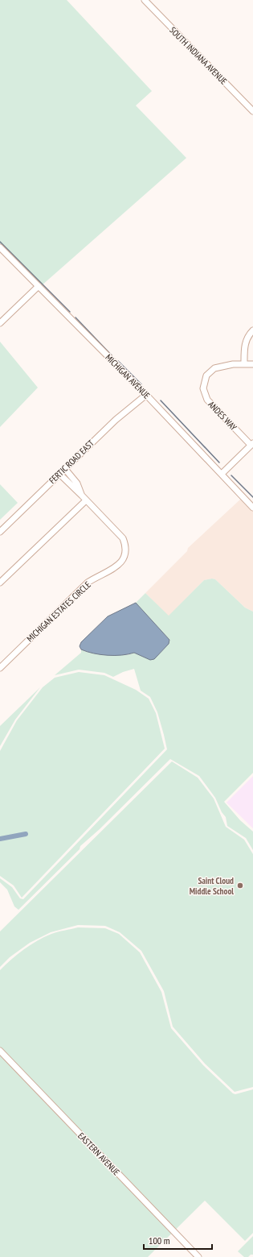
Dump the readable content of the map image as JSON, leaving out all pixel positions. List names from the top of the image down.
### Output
{
  "streets": {
    "street": [
      "SOUTH INDIANA AVENUE",
      "MICHIGAN AVENUE",
      "ANDES WAY",
      "FERTIC ROAD EAST",
      "MICHIGAN ESTATES CIRCLE",
      "EASTERN AVENUE"
    ]
  },
  "crossings": [
    ["MICHIGAN AVENUE", "FERTIC ROAD EAST"],
    ["FERTIC ROAD EAST", "MICHIGAN ESTATES CIRCLE"]
  ],
  "places": ["Saint Cloud Middle School"],
  "scale_bar": "100 m"
}
